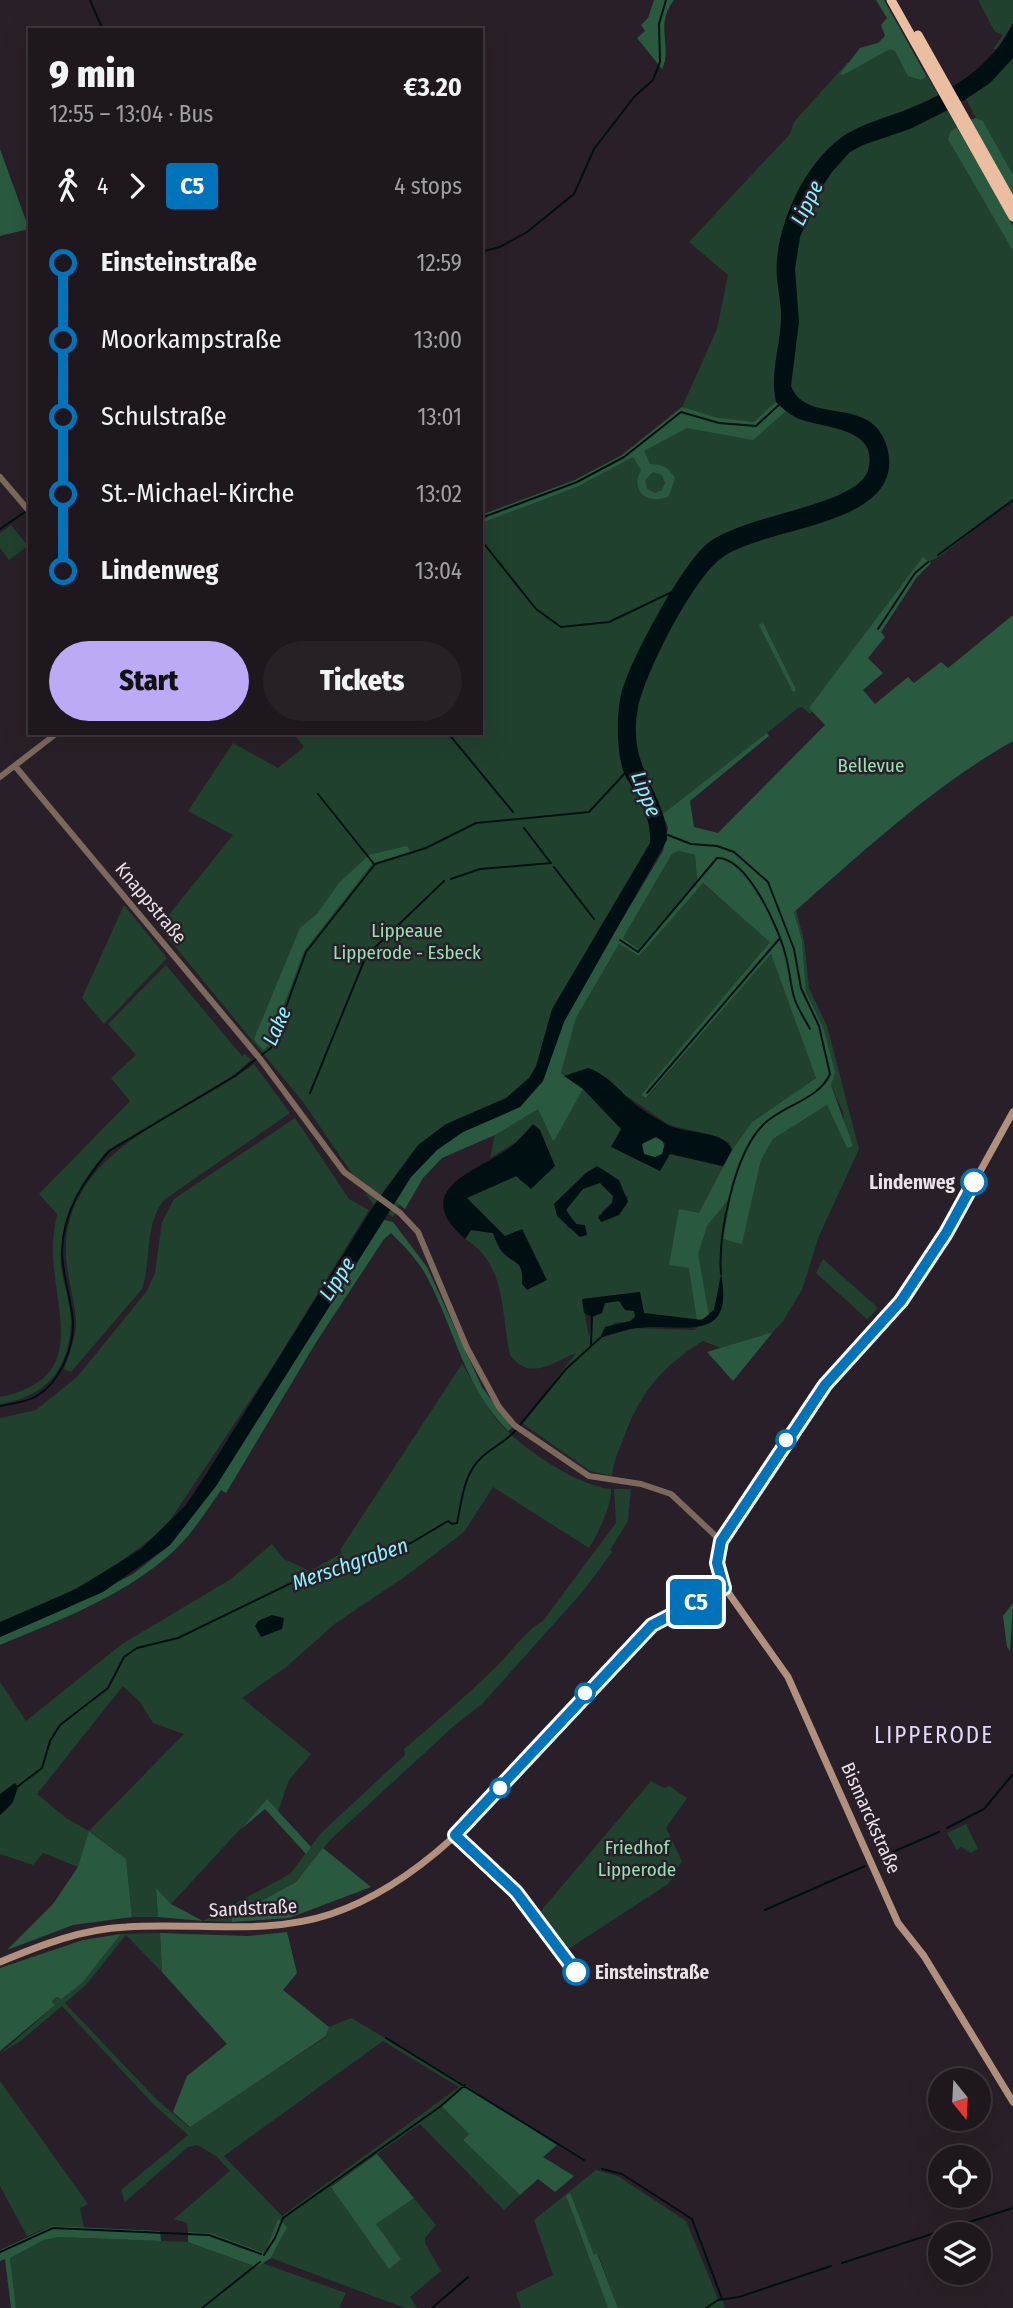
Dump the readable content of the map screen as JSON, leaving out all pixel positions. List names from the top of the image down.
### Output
{
  "streets": {
    "main road": ["Bismarckstraße", "Sandstraße"],
    "street": ["Knappstraße"]
  },
  "crossings": [
    ["Knappstraße", "Bismarckstraße"],
    ["Bismarckstraße", "Sandstraße"]
  ],
  "districts": ["LIPPERODE"],
  "water": ["Lippe", "Lake", "Merschgraben"],
  "parks": ["Bellevue", "Lippeaue Lipperode - Esbeck", "Friedhof Lipperode"],
  "places": ["Lindenweg", "Einsteinstraße"],
  "lines": ["bus line C5"],
  "north": "bottom",
  "page": {
    "on_map": "C5",
    "heading": ["9 min", "12:55 – 13:04 · Bus", "€3.20"],
    "legs": ["4", "C5", "4 stops"],
    "list": [
      {
        "name": "Einsteinstraße",
        "value": "12:59"
      },
      {
        "name": "Moorkampstraße",
        "value": "13:00"
      },
      {
        "name": "Schulstraße",
        "value": "13:01"
      },
      {
        "name": "St.-Michael-Kirche",
        "value": "13:02"
      },
      {
        "name": "Lindenweg",
        "value": "13:04"
      }
    ],
    "buttons": ["Start", "Tickets"]
  }
}
